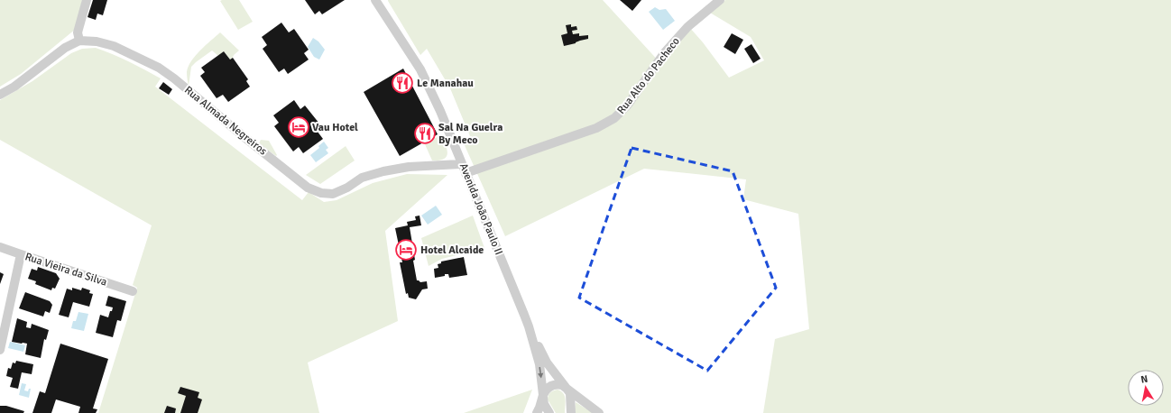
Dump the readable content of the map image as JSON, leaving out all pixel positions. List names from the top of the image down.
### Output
{
  "streets": {
    "street": [
      "Rua Alto do Pacheco",
      "Rua Almada Negreiros",
      "Avenida João Paulo II",
      "Rua Vieira da Silva"
    ]
  },
  "crossings": [
    ["Rua Alto do Pacheco", "Avenida João Paulo II"],
    ["Rua Almada Negreiros", "Avenida João Paulo II"]
  ],
  "places": {
    "restaurant": ["Le Manahau", "Sal Na Guelra By Meco"],
    "hotel": ["Vau Hotel", "Hotel Alcaide"]
  },
  "north": "top"
}
